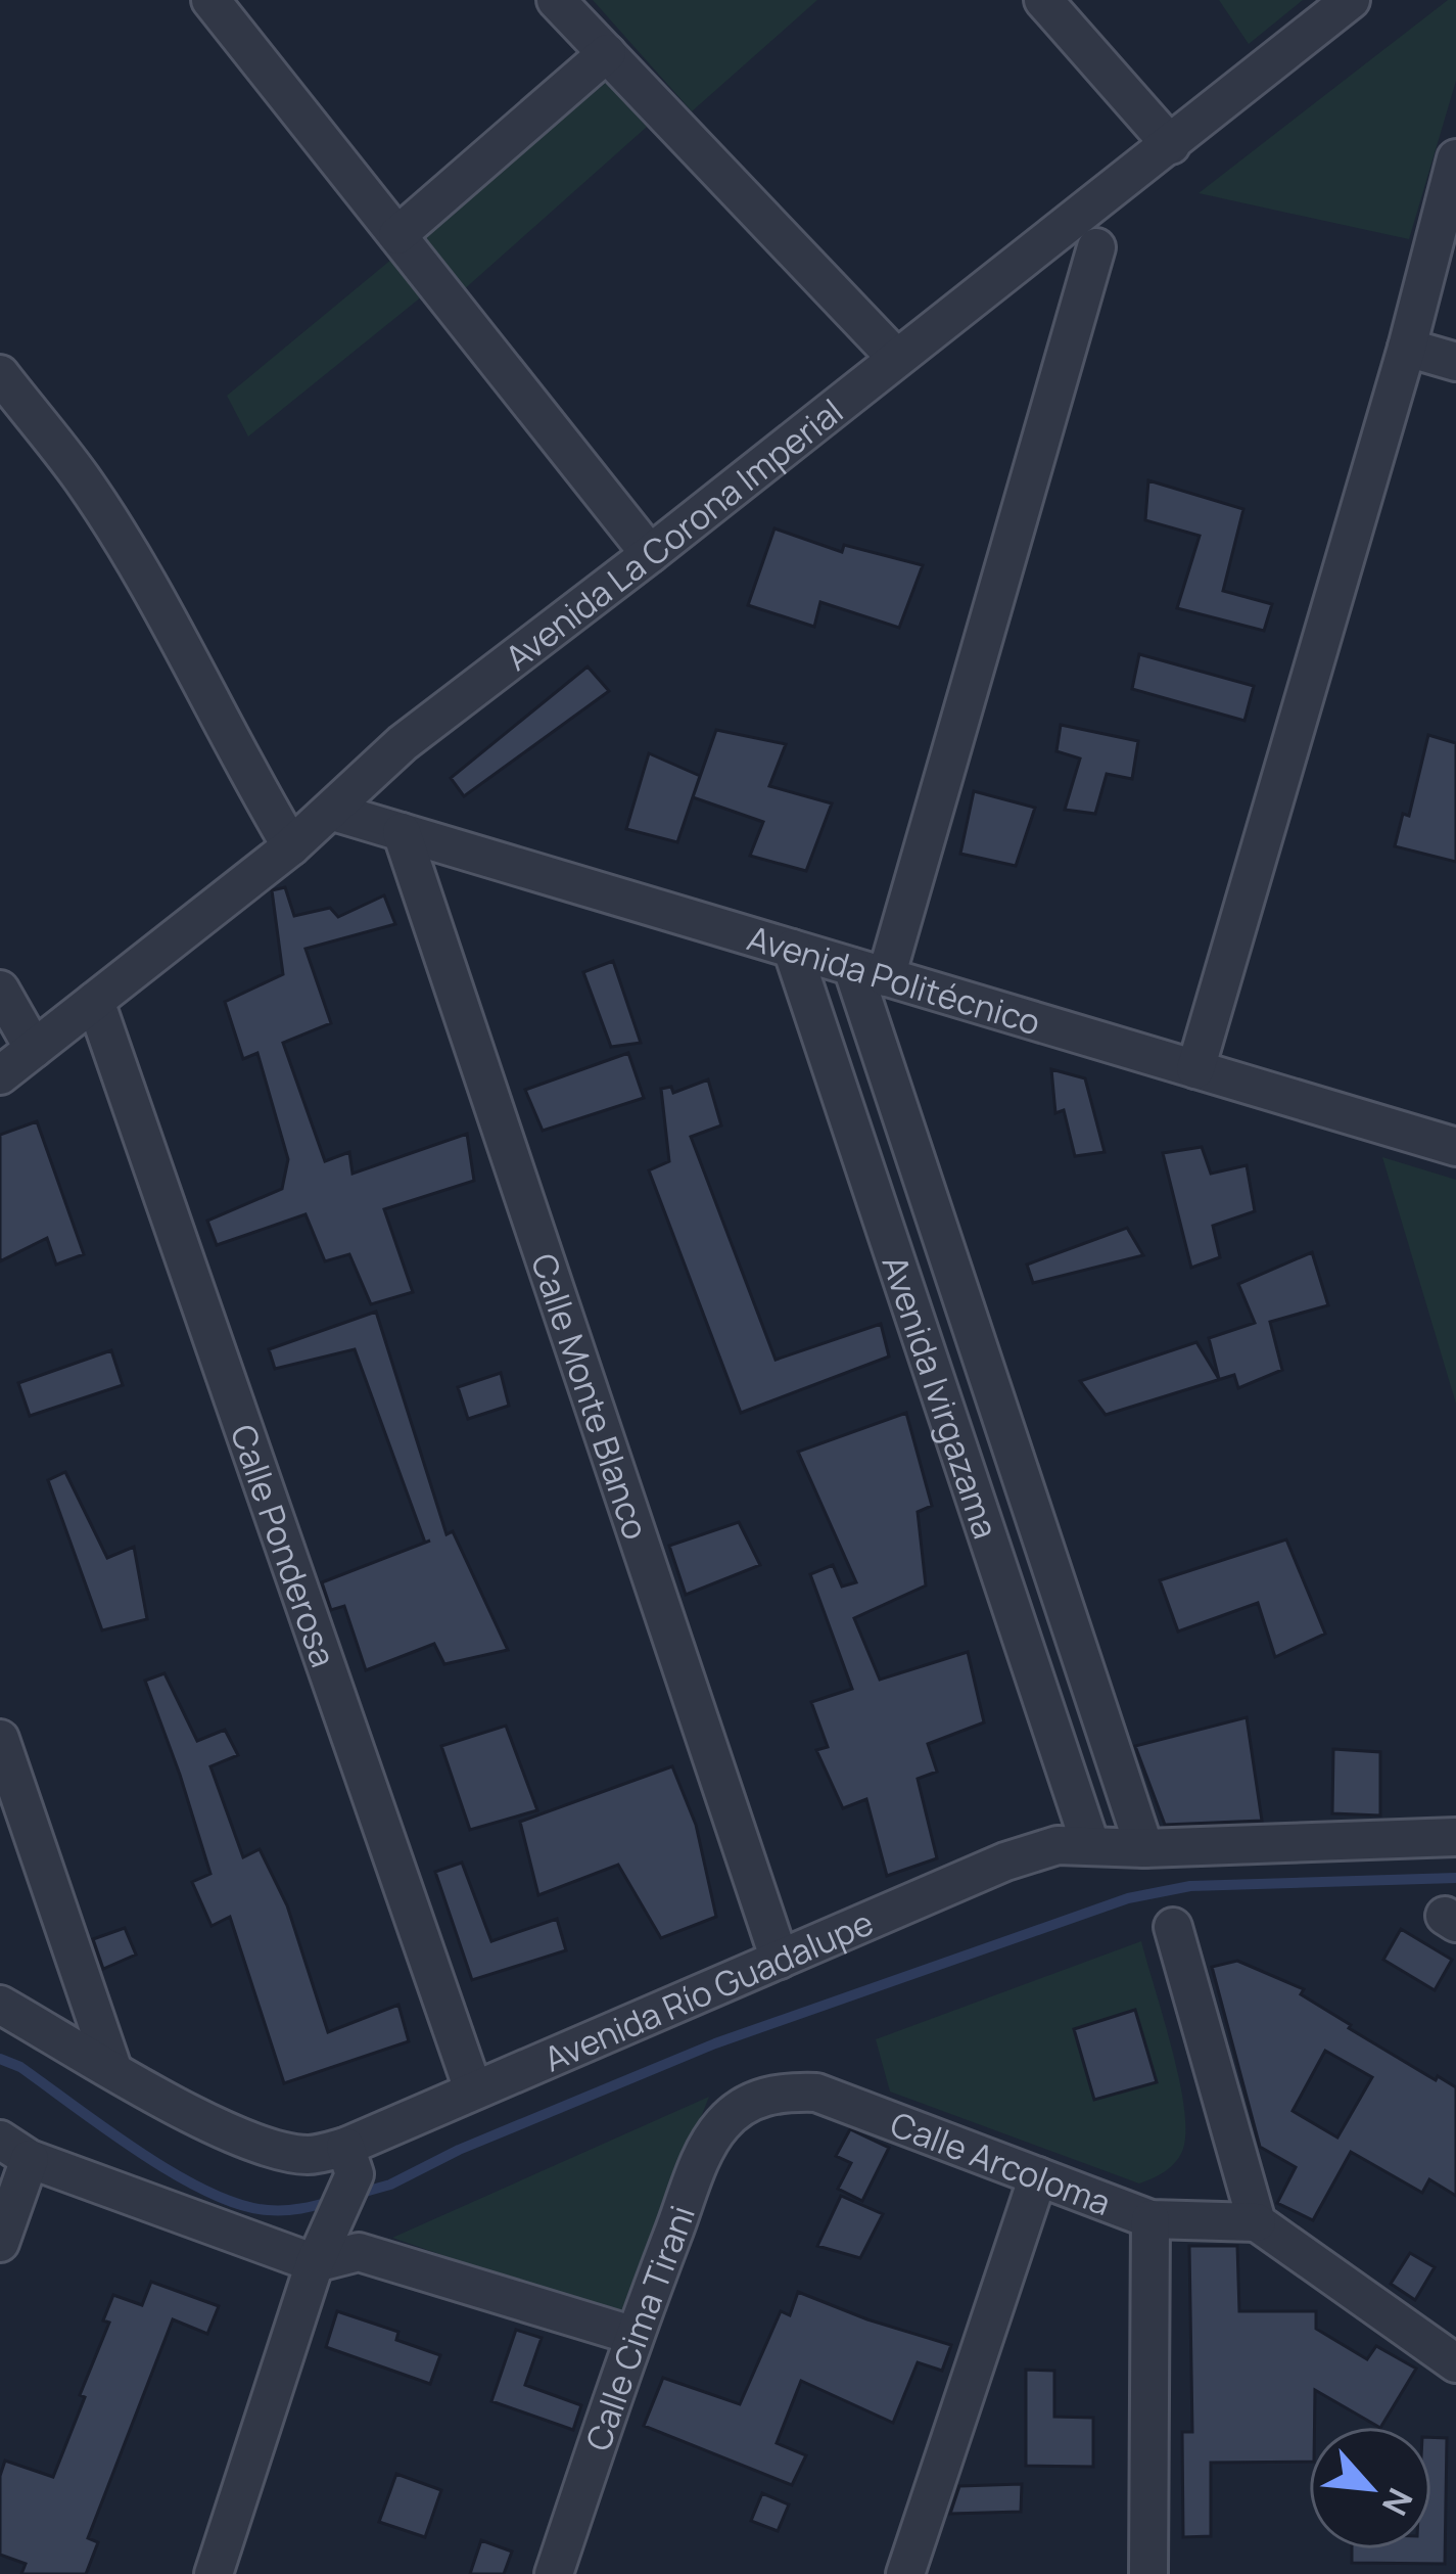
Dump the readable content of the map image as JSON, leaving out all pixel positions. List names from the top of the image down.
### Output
{
  "streets": {
    "street": [
      "Avenida La Corona Imperial",
      "Avenida Politécnico",
      "Calle Monte Blanco",
      "Avenida Ivirgazama",
      "Calle Ponderosa",
      "Avenida Río Guadalupe",
      "Calle Arcoloma",
      "Calle Cima Tirani"
    ]
  },
  "crossings": [
    ["Avenida La Corona Imperial", "Avenida Politécnico"],
    ["Avenida La Corona Imperial", "Calle Ponderosa"],
    ["Avenida Politécnico", "Calle Monte Blanco"],
    ["Avenida Politécnico", "Avenida Ivirgazama"],
    ["Calle Monte Blanco", "Avenida Río Guadalupe"],
    ["Avenida Ivirgazama", "Avenida Río Guadalupe"],
    ["Calle Ponderosa", "Avenida Río Guadalupe"],
    ["Calle Arcoloma", "Calle Cima Tirani"]
  ],
  "north": "bottom right"
}
